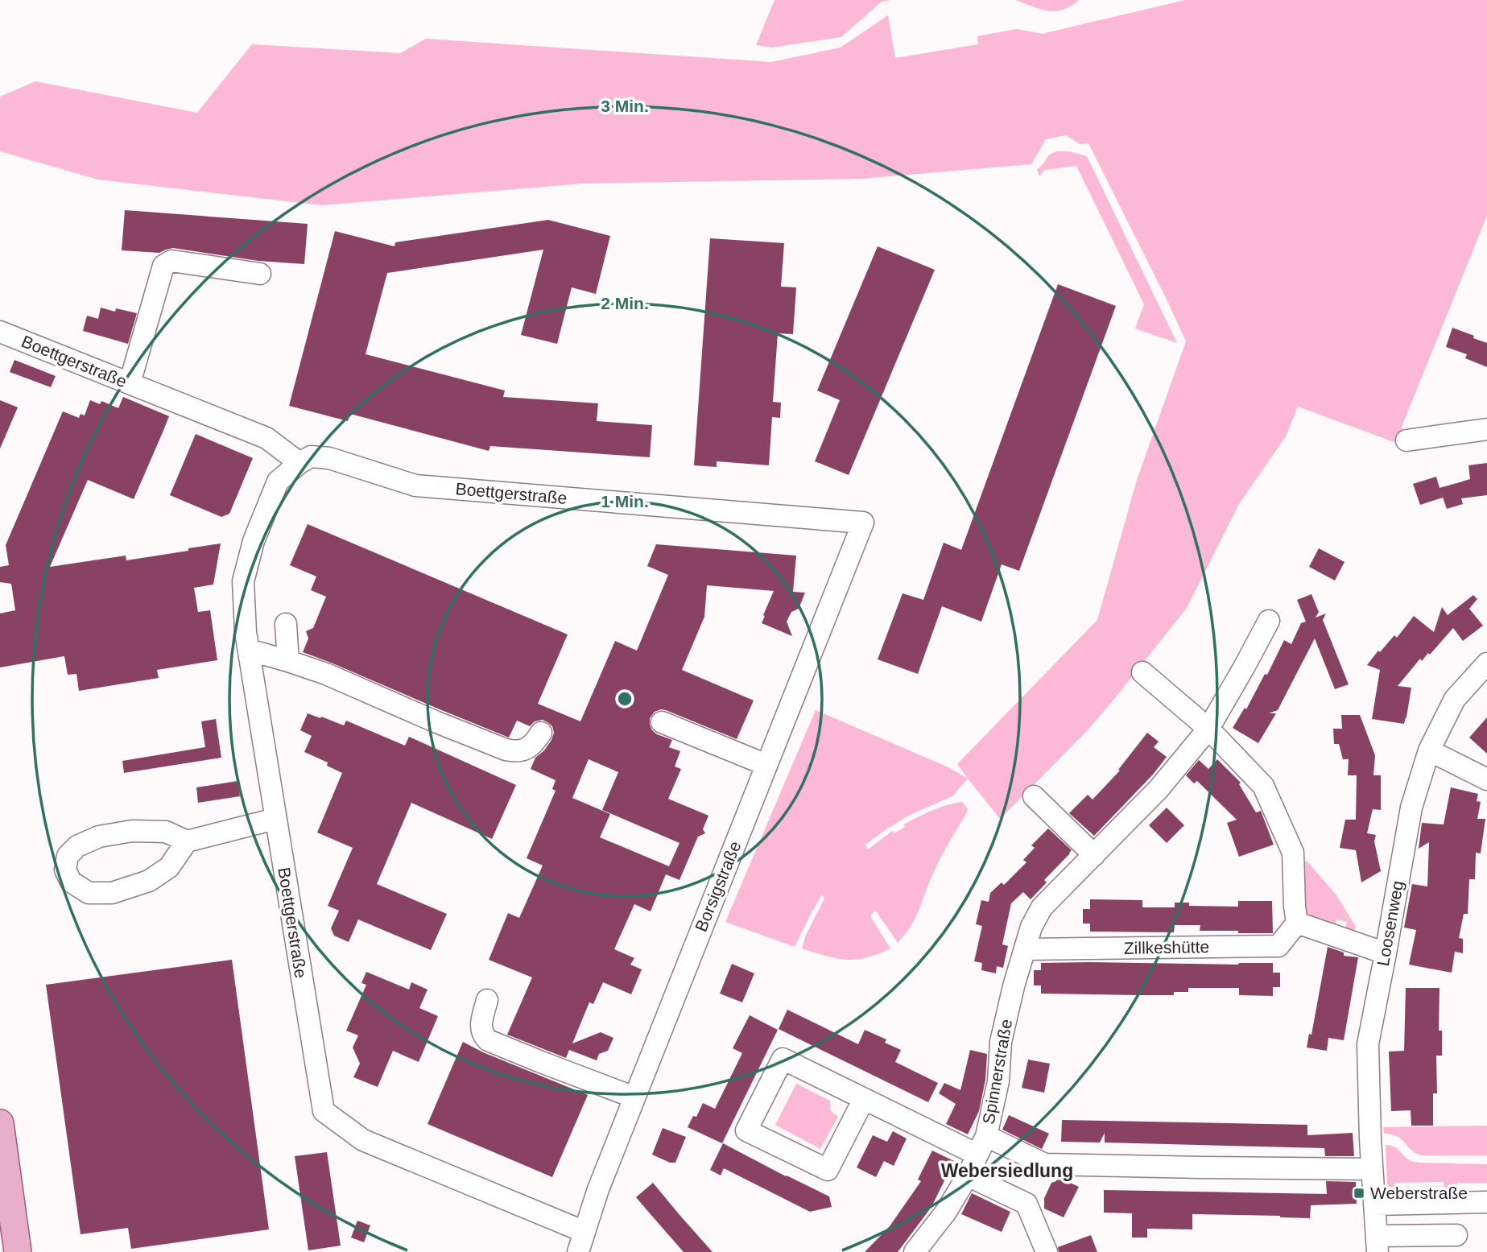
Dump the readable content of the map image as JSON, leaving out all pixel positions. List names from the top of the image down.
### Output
{
  "streets": {
    "street": [
      "Boettgerstraße",
      "Borsigstraße",
      "Loosenweg",
      "Zillkeshütte",
      "Spinnerstraße"
    ]
  },
  "crossings": [
    ["Boettgerstraße", "Borsigstraße"],
    ["Zillkeshütte", "Spinnerstraße"]
  ],
  "districts": ["Webersiedlung"],
  "places": {
    "transit": ["Weberstraße"]
  },
  "rings": ["3 Min.", "2 Min.", "1 Min."]
}
